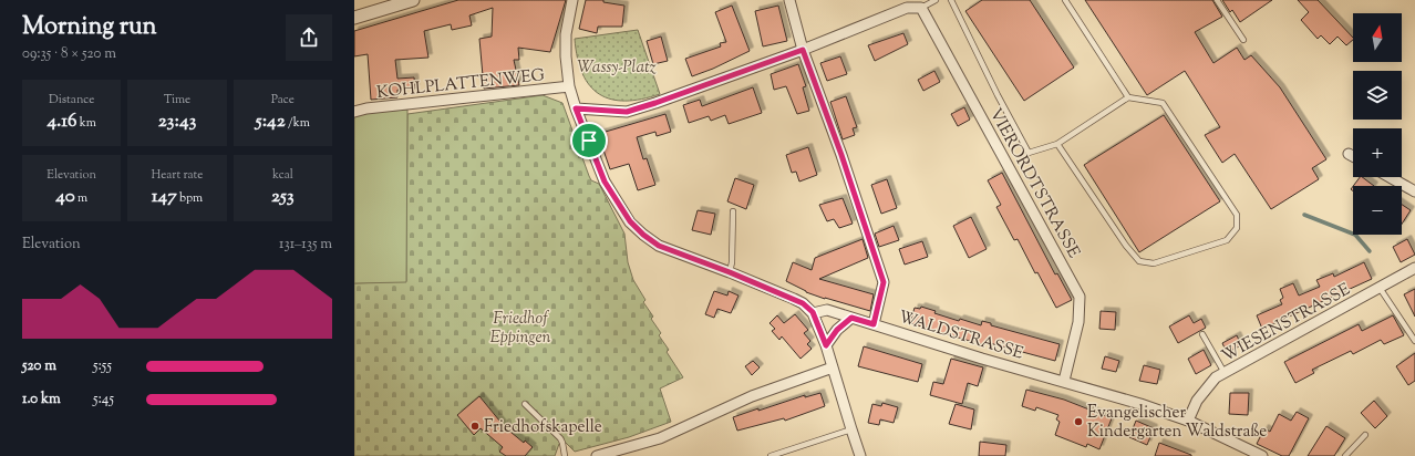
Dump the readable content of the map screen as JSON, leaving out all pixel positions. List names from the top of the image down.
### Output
{
  "streets": {
    "street": [
      "KOHLPLATTENWEG",
      "VIERORDTSTRASSE",
      "WIESENSTRASSE",
      "WALDSTRASSE"
    ]
  },
  "crossings": [
    ["VIERORDTSTRASSE", "WALDSTRASSE"],
    ["WIESENSTRASSE", "WALDSTRASSE"]
  ],
  "parks": ["Wassy-Platz", "Friedhof Eppingen"],
  "places": ["Evangelischer Kindergarten Waldstraße", "Friedhofskapelle"],
  "north": "top",
  "page": {
    "heading": ["Morning run", "09:35 · 8 × 520 m"],
    "map_buttons": ["+", "−"],
    "stats": [
      ["Distance", "4.16 km"],
      ["Time", "23:43"],
      ["Pace", "5:42 /km"],
      ["Elevation", "40 m"],
      ["Heart rate", "147 bpm"],
      ["kcal", "253"]
    ],
    "chart": ["Elevation", "131–135 m"],
    "list": [
      {
        "name": "520 m",
        "note": "5:55"
      },
      {
        "name": "1.0 km",
        "note": "5:45"
      }
    ]
  }
}
